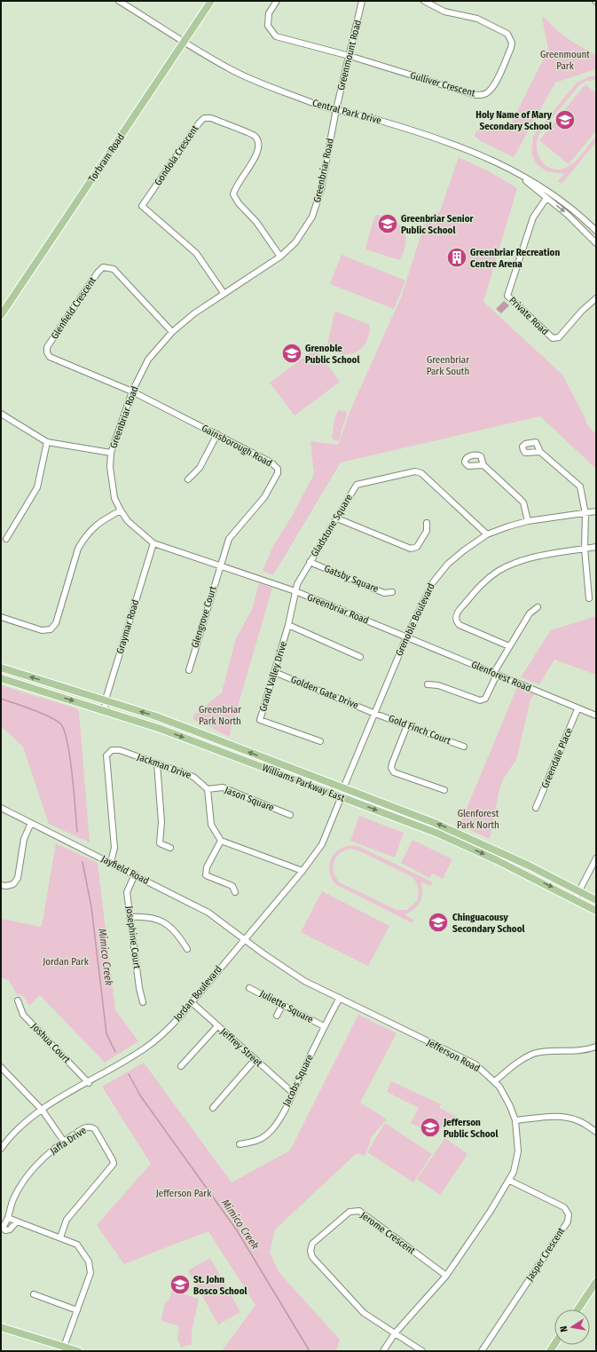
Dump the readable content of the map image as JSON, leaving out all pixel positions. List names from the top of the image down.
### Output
{
  "streets": {
    "main road": ["Torbram Road", "Williams Parkway East"],
    "street": [
      "Greenmount Road",
      "Gulliver Crescent",
      "Central Park Drive",
      "Gondola Crescent",
      "Greenbriar Road",
      "Glenfield Crescent",
      "Private Road",
      "Gainsborough Road",
      "Gladstone Square",
      "Gatsby Square",
      "Glengrove Court",
      "Grenoble Boulevard",
      "Graymar Road",
      "Grand Valley Drive",
      "Glenforest Road",
      "Golden Gate Drive",
      "Gold Finch Court",
      "Greendale Place",
      "Jackman Drive",
      "Jason Square",
      "Jayfield Road",
      "Josephine Court",
      "Jordan Boulevard",
      "Juliette Square",
      "Joshua Court",
      "Jeffrey Street",
      "Jefferson Road",
      "Jacobs Square",
      "Jaffa Drive",
      "Jerome Crescent",
      "Jasper Crescent"
    ]
  },
  "crossings": [
    ["Greenmount Road", "Gulliver Crescent"],
    ["Greenmount Road", "Central Park Drive"],
    ["Greenmount Road", "Greenbriar Road"],
    ["Central Park Drive", "Torbram Road"],
    ["Central Park Drive", "Greenbriar Road"],
    ["Central Park Drive", "Private Road"],
    ["Gondola Crescent", "Greenbriar Road"],
    ["Greenbriar Road", "Glenfield Crescent"],
    ["Greenbriar Road", "Gainsborough Road"],
    ["Greenbriar Road", "Gladstone Square"],
    ["Greenbriar Road", "Glengrove Court"],
    ["Greenbriar Road", "Grenoble Boulevard"],
    ["Greenbriar Road", "Graymar Road"],
    ["Greenbriar Road", "Grand Valley Drive"],
    ["Greenbriar Road", "Glenforest Road"],
    ["Glenfield Crescent", "Gainsborough Road"],
    ["Gainsborough Road", "Glengrove Court"],
    ["Gladstone Square", "Gatsby Square"],
    ["Gladstone Square", "Grenoble Boulevard"],
    ["Gladstone Square", "Grand Valley Drive"],
    ["Grenoble Boulevard", "Glenforest Road"],
    ["Grenoble Boulevard", "Golden Gate Drive"],
    ["Grenoble Boulevard", "Gold Finch Court"],
    ["Grenoble Boulevard", "Williams Parkway East"],
    ["Grenoble Boulevard", "Jordan Boulevard"],
    ["Graymar Road", "Williams Parkway East"],
    ["Grand Valley Drive", "Golden Gate Drive"],
    ["Glenforest Road", "Greendale Place"],
    ["Golden Gate Drive", "Gold Finch Court"],
    ["Jackman Drive", "Jason Square"],
    ["Jackman Drive", "Jayfield Road"],
    ["Williams Parkway East", "Jordan Boulevard"],
    ["Jayfield Road", "Josephine Court"],
    ["Jayfield Road", "Jordan Boulevard"],
    ["Jayfield Road", "Jefferson Road"],
    ["Jordan Boulevard", "Joshua Court"],
    ["Jordan Boulevard", "Jeffrey Street"],
    ["Jordan Boulevard", "Jefferson Road"],
    ["Juliette Square", "Jacobs Square"],
    ["Jeffrey Street", "Jacobs Square"],
    ["Jefferson Road", "Jacobs Square"],
    ["Jefferson Road", "Jerome Crescent"],
    ["Jefferson Road", "Jasper Crescent"]
  ],
  "water": ["Mimico Creek"],
  "parks": [
    "Greenmount Park",
    "Greenbriar Park South",
    "Greenbriar Park North",
    "Glenforest Park North",
    "Jordan Park",
    "Jefferson Park"
  ],
  "places": {
    "school or university": [
      "Holy Name of Mary Secondary School",
      "Greenbriar Senior Public School",
      "Grenoble Public School",
      "Chinguacousy Secondary School",
      "Jefferson Public School",
      "St. John Bosco School"
    ],
    "building": ["Greenbriar Recreation Centre Arena"]
  },
  "north": "left"
}
